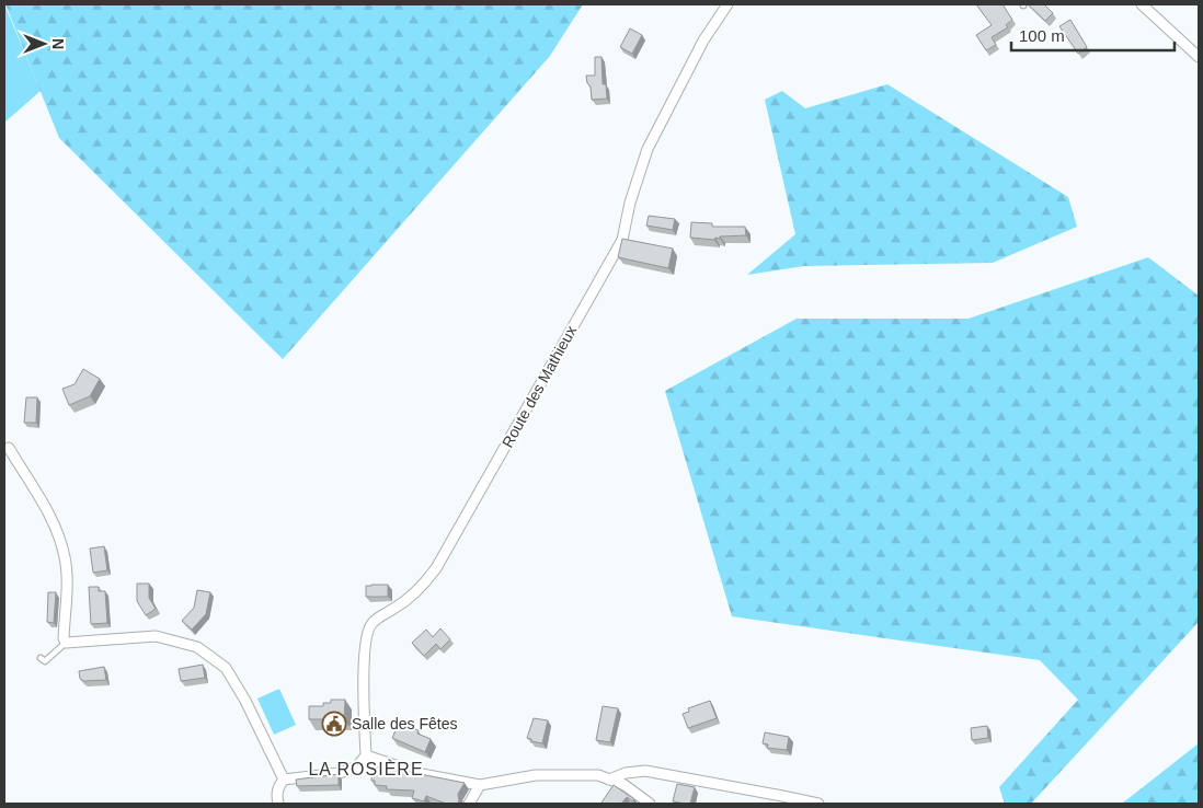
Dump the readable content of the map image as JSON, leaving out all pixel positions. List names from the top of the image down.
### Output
{
  "streets": {
    "street": ["Route des Mathieux"]
  },
  "districts": ["LA ROSIÈRE"],
  "places": {
    "public building": ["Salle des Fêtes"]
  },
  "scale_bar": "100 m",
  "north": "right"
}
